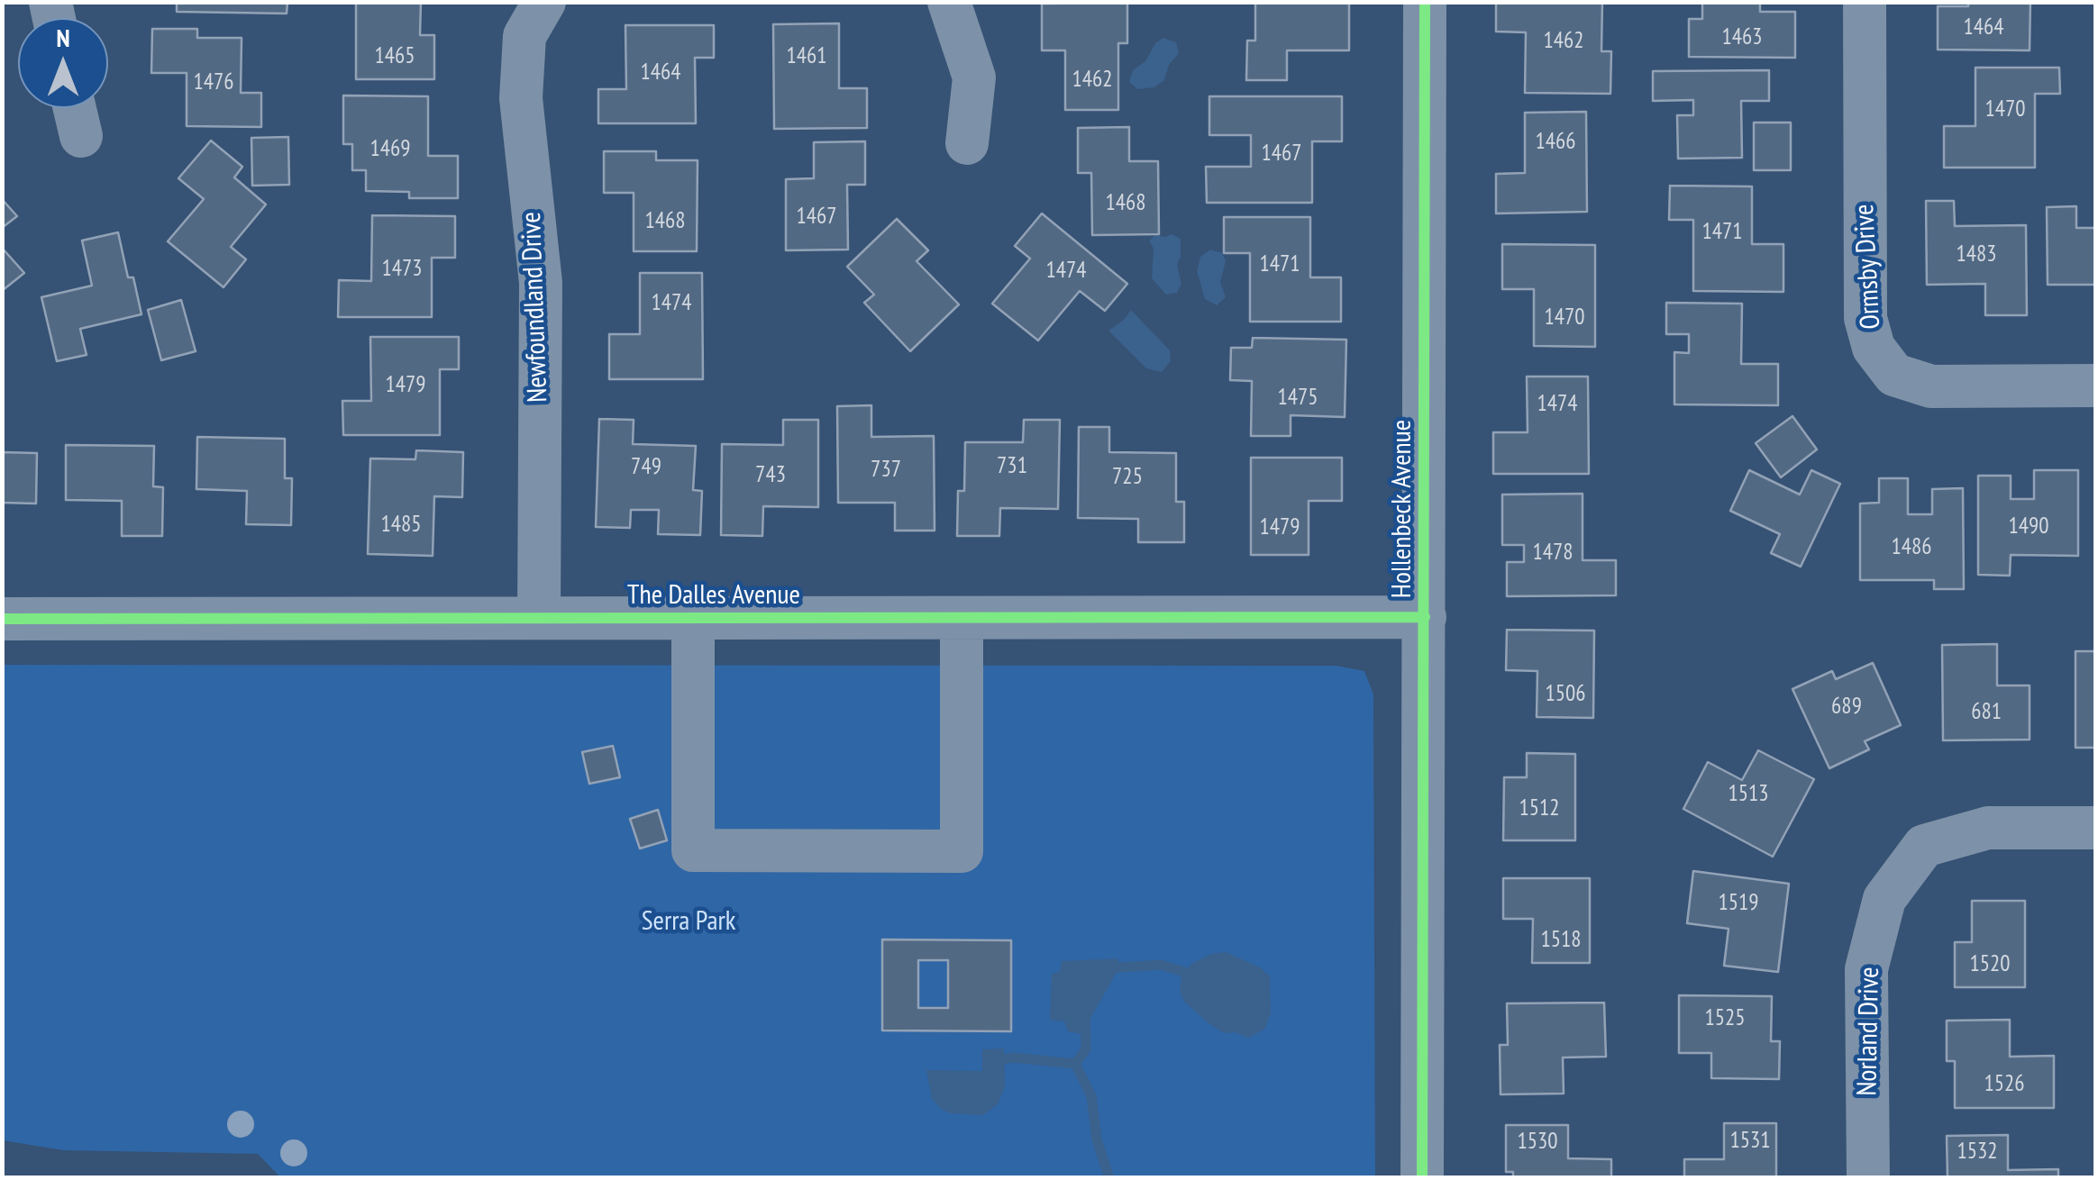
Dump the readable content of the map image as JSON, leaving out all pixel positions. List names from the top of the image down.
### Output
{
  "streets": {
    "street": [
      "Ormsby Drive",
      "Newfoundland Drive",
      "Hollenbeck Avenue",
      "The Dalles Avenue",
      "Norland Drive"
    ]
  },
  "crossings": [
    ["Newfoundland Drive", "The Dalles Avenue"],
    ["Hollenbeck Avenue", "The Dalles Avenue"]
  ],
  "parks": ["Serra Park"],
  "house_numbers": [
    "1464",
    "1463",
    "1462",
    "1465",
    "1461",
    "1464",
    "1462",
    "1476",
    "1470",
    "1466",
    "1469",
    "1467",
    "1468",
    "1467",
    "1468",
    "1471",
    "1483",
    "1471",
    "1473",
    "1474",
    "1474",
    "1470",
    "1479",
    "1475",
    "1474",
    "731",
    "749",
    "737",
    "743",
    "725",
    "1485",
    "1490",
    "1479",
    "1486",
    "1478",
    "1506",
    "689",
    "681",
    "1513",
    "1512",
    "1519",
    "1518",
    "1520",
    "1525",
    "1526",
    "1531",
    "1530",
    "1532"
  ],
  "north": "top"
}
